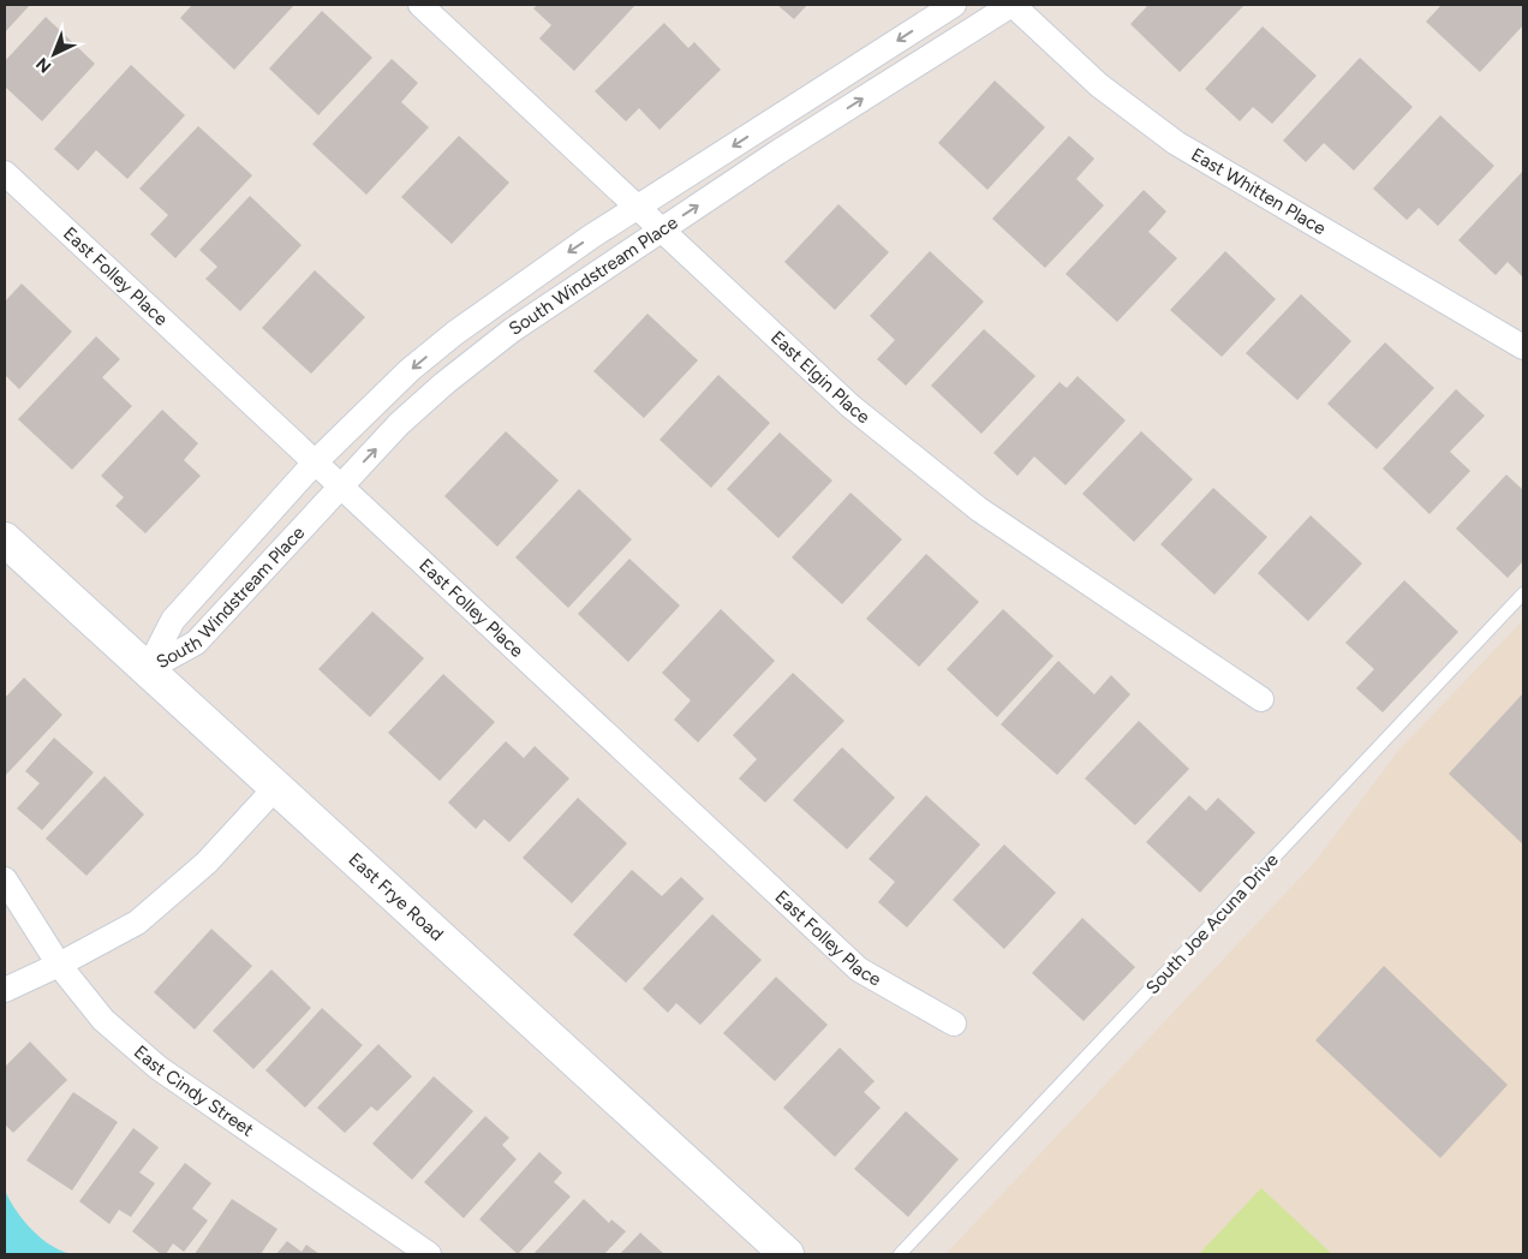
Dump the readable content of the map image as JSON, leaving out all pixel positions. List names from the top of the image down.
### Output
{
  "streets": {
    "street": [
      "East Whitten Place",
      "East Folley Place",
      "South Windstream Place",
      "East Elgin Place",
      "East Frye Road",
      "East Cindy Street"
    ],
    "lane": ["South Joe Acuna Drive"]
  },
  "crossings": [
    ["East Whitten Place", "South Windstream Place"],
    ["East Folley Place", "South Windstream Place"],
    ["South Windstream Place", "East Elgin Place"],
    ["South Windstream Place", "East Frye Road"]
  ],
  "north": "bottom left"
}
